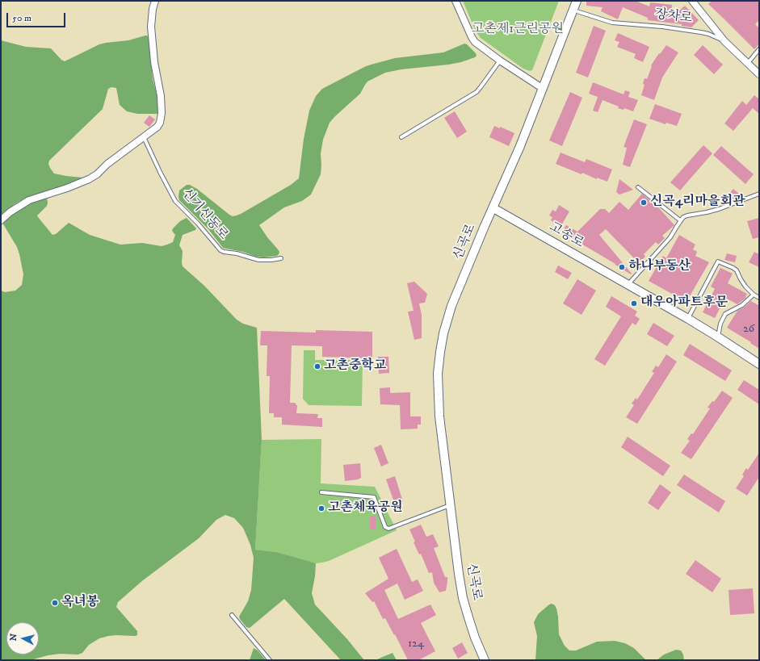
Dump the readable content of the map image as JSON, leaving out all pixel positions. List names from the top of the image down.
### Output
{
  "streets": {
    "street": ["장차로", "고송로", "신곡로"],
    "lane": ["신기신동로"]
  },
  "crossings": [
    ["장차로", "신곡로"],
    ["고송로", "신곡로"]
  ],
  "parks": ["고촌제1근린공원"],
  "places": [
    "신곡4리마을회관",
    "하나부동산",
    "대우아파트후문",
    "고촌중학교",
    "고촌체육공원",
    "옥녀봉"
  ],
  "house_numbers": ["26", "124"],
  "scale_bar": "50 m",
  "north": "left"
}
